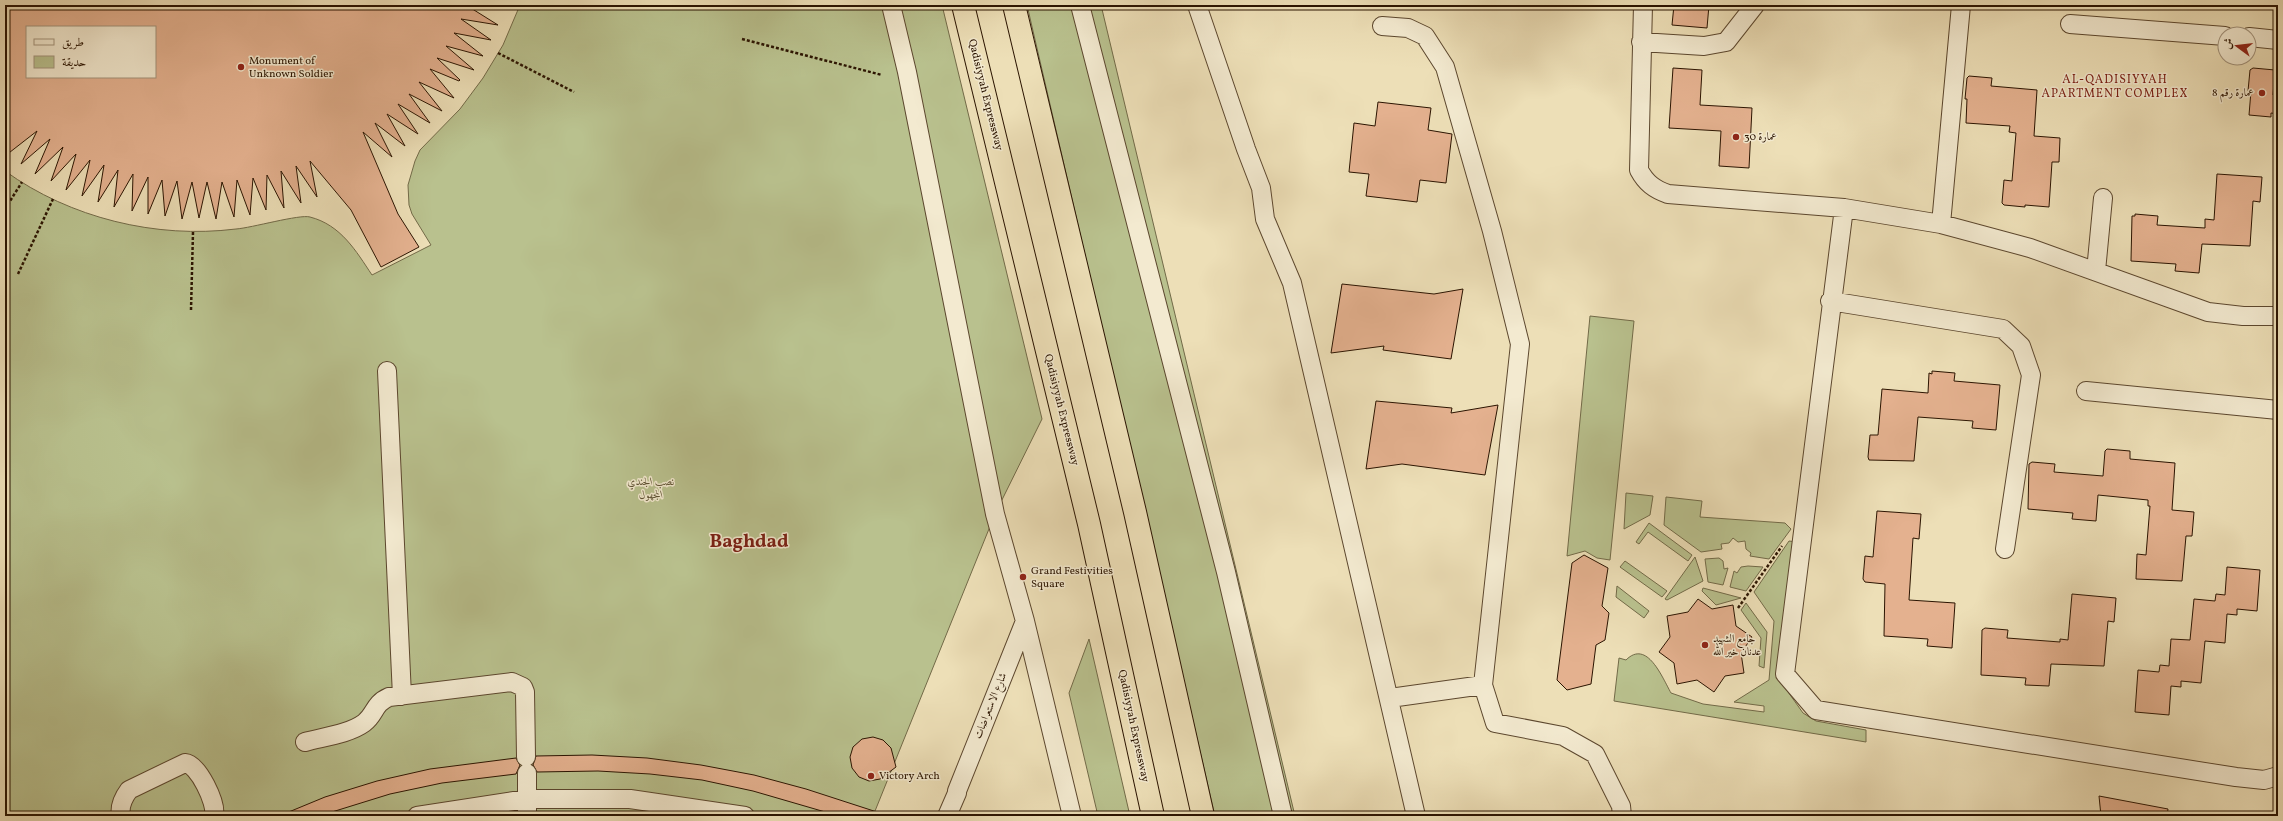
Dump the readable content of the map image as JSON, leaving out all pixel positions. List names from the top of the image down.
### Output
{
  "streets": {
    "highway": ["Qadisiyyah Expressway"],
    "street": ["شارع الاستعراضات"]
  },
  "districts": ["AL-QADISIYYAH APARTMENT COMPLEX", "Baghdad"],
  "parks": ["نصب الجندي المجهول"],
  "places": [
    "Monument of Unknown Soldier",
    "عمارة رقم 8",
    "عمارة 30",
    "Grand Festivities Square",
    "جامع الشهيد عدنان خير الله",
    "Victory Arch"
  ],
  "legend": ["طريق", "حديقة"],
  "north": "left"
}
